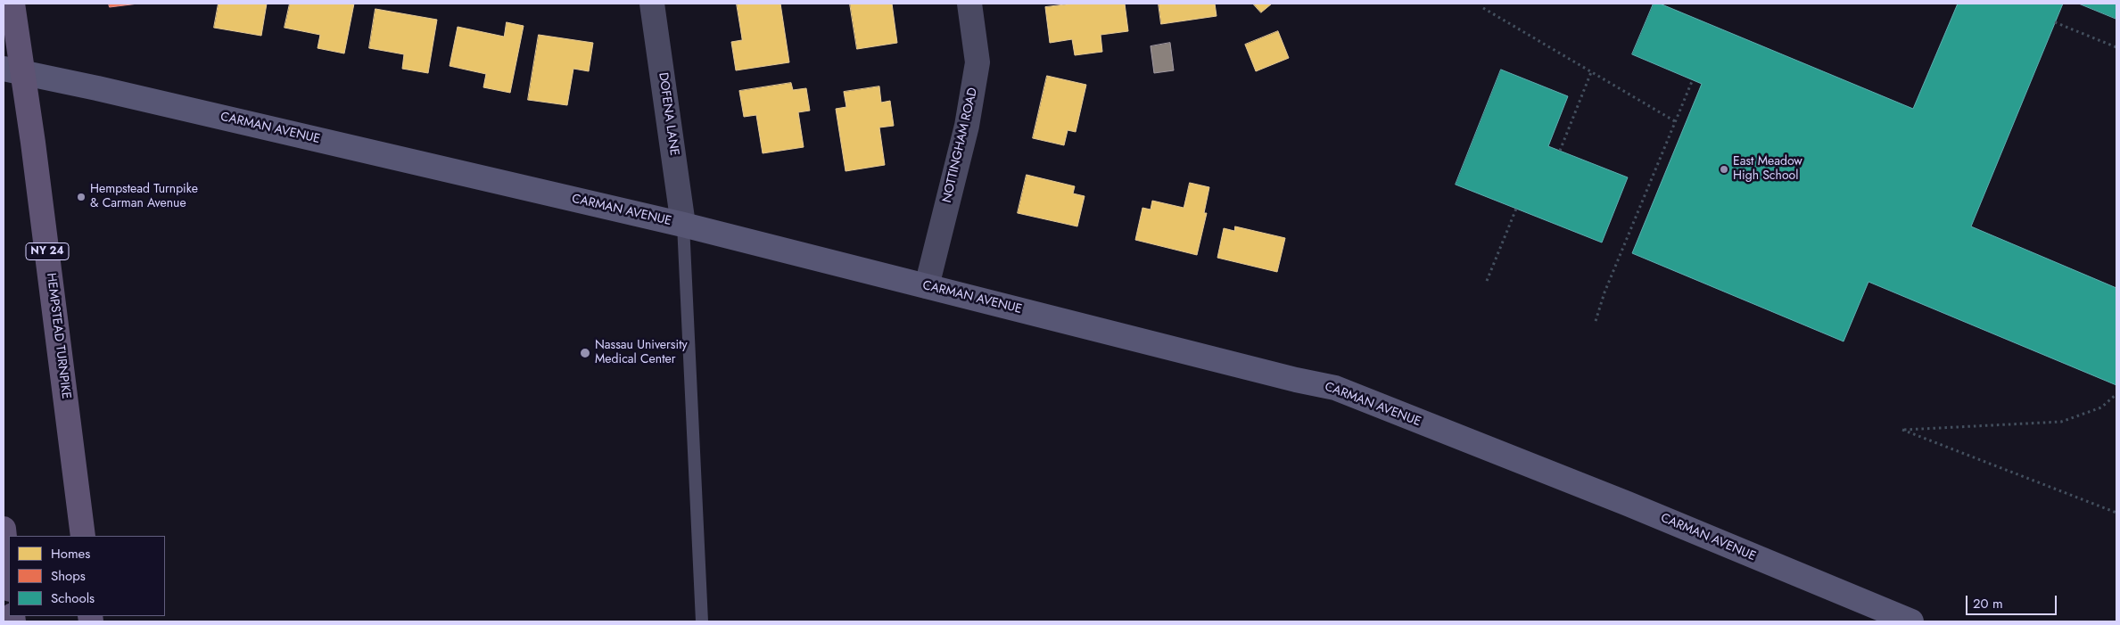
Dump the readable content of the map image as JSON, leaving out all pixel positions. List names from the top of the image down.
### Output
{
  "streets": {
    "main road": ["CARMAN AVENUE", "NY 24", "HEMPSTEAD TURNPIKE"],
    "street": ["DOFENA LANE", "NOTTINGHAM ROAD"]
  },
  "crossings": [
    ["DOFENA LANE", "CARMAN AVENUE"],
    ["CARMAN AVENUE", "NOTTINGHAM ROAD"],
    ["CARMAN AVENUE", "HEMPSTEAD TURNPIKE"]
  ],
  "places": ["East Meadow High School", "Hempstead Turnpike & Carman Avenue", "Nassau University Medical Center"],
  "legend": ["Homes", "Shops", "Schools"],
  "scale_bar": "20 m"
}
